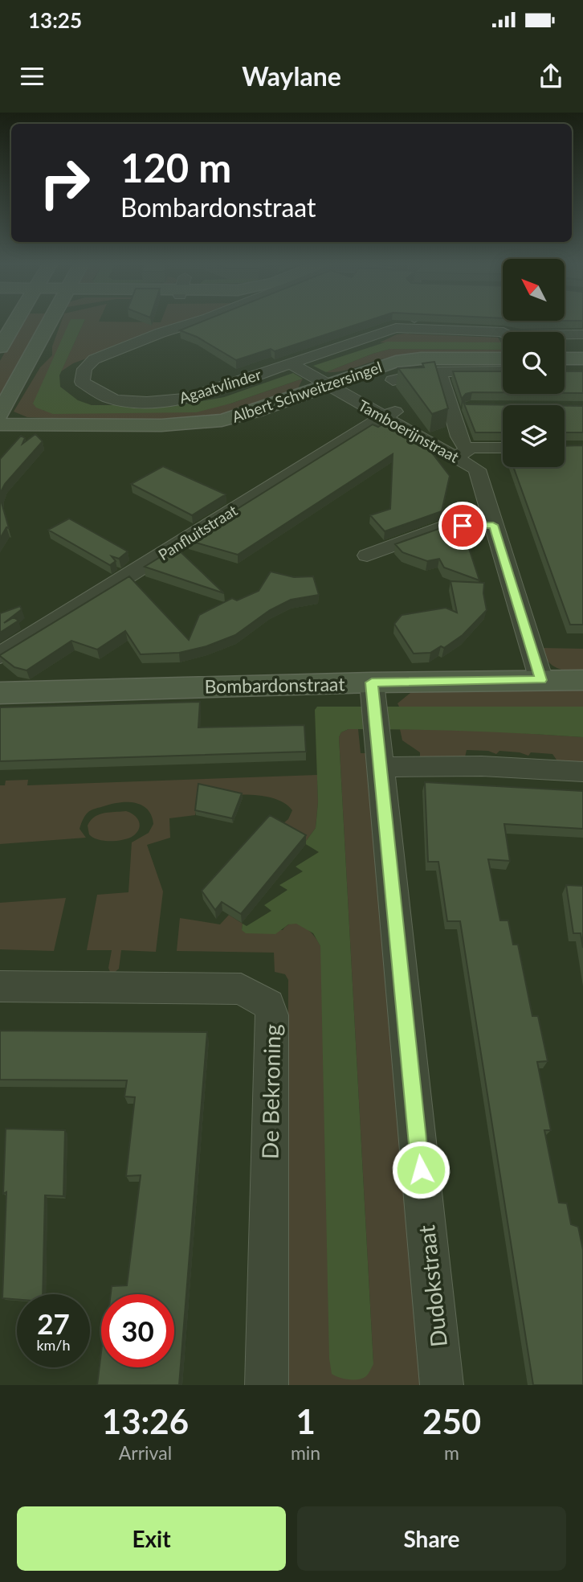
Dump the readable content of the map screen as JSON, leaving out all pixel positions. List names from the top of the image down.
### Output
{
  "streets": {
    "street": [
      "Agaatvlinder",
      "Albert Schweitzersingel",
      "Tamboerijnstraat",
      "Panfluitstraat",
      "Bombardonstraat",
      "De Bekroning",
      "Dudokstraat"
    ]
  },
  "crossings": [
    ["Agaatvlinder", "Tamboerijnstraat"],
    ["Albert Schweitzersingel", "Tamboerijnstraat"],
    ["Tamboerijnstraat", "Panfluitstraat"],
    ["Tamboerijnstraat", "Bombardonstraat"],
    ["Bombardonstraat", "Dudokstraat"]
  ],
  "north": "top left",
  "page": {
    "status": "13:25",
    "header": "Waylane",
    "turn": ["120 m", "Bombardonstraat"],
    "speed": "27 km/h",
    "limit": "30",
    "eta": [
      "13:26",
      "Arrival",
      "1",
      "min",
      "250",
      "m"
    ],
    "buttons": ["Exit", "Share"]
  }
}
